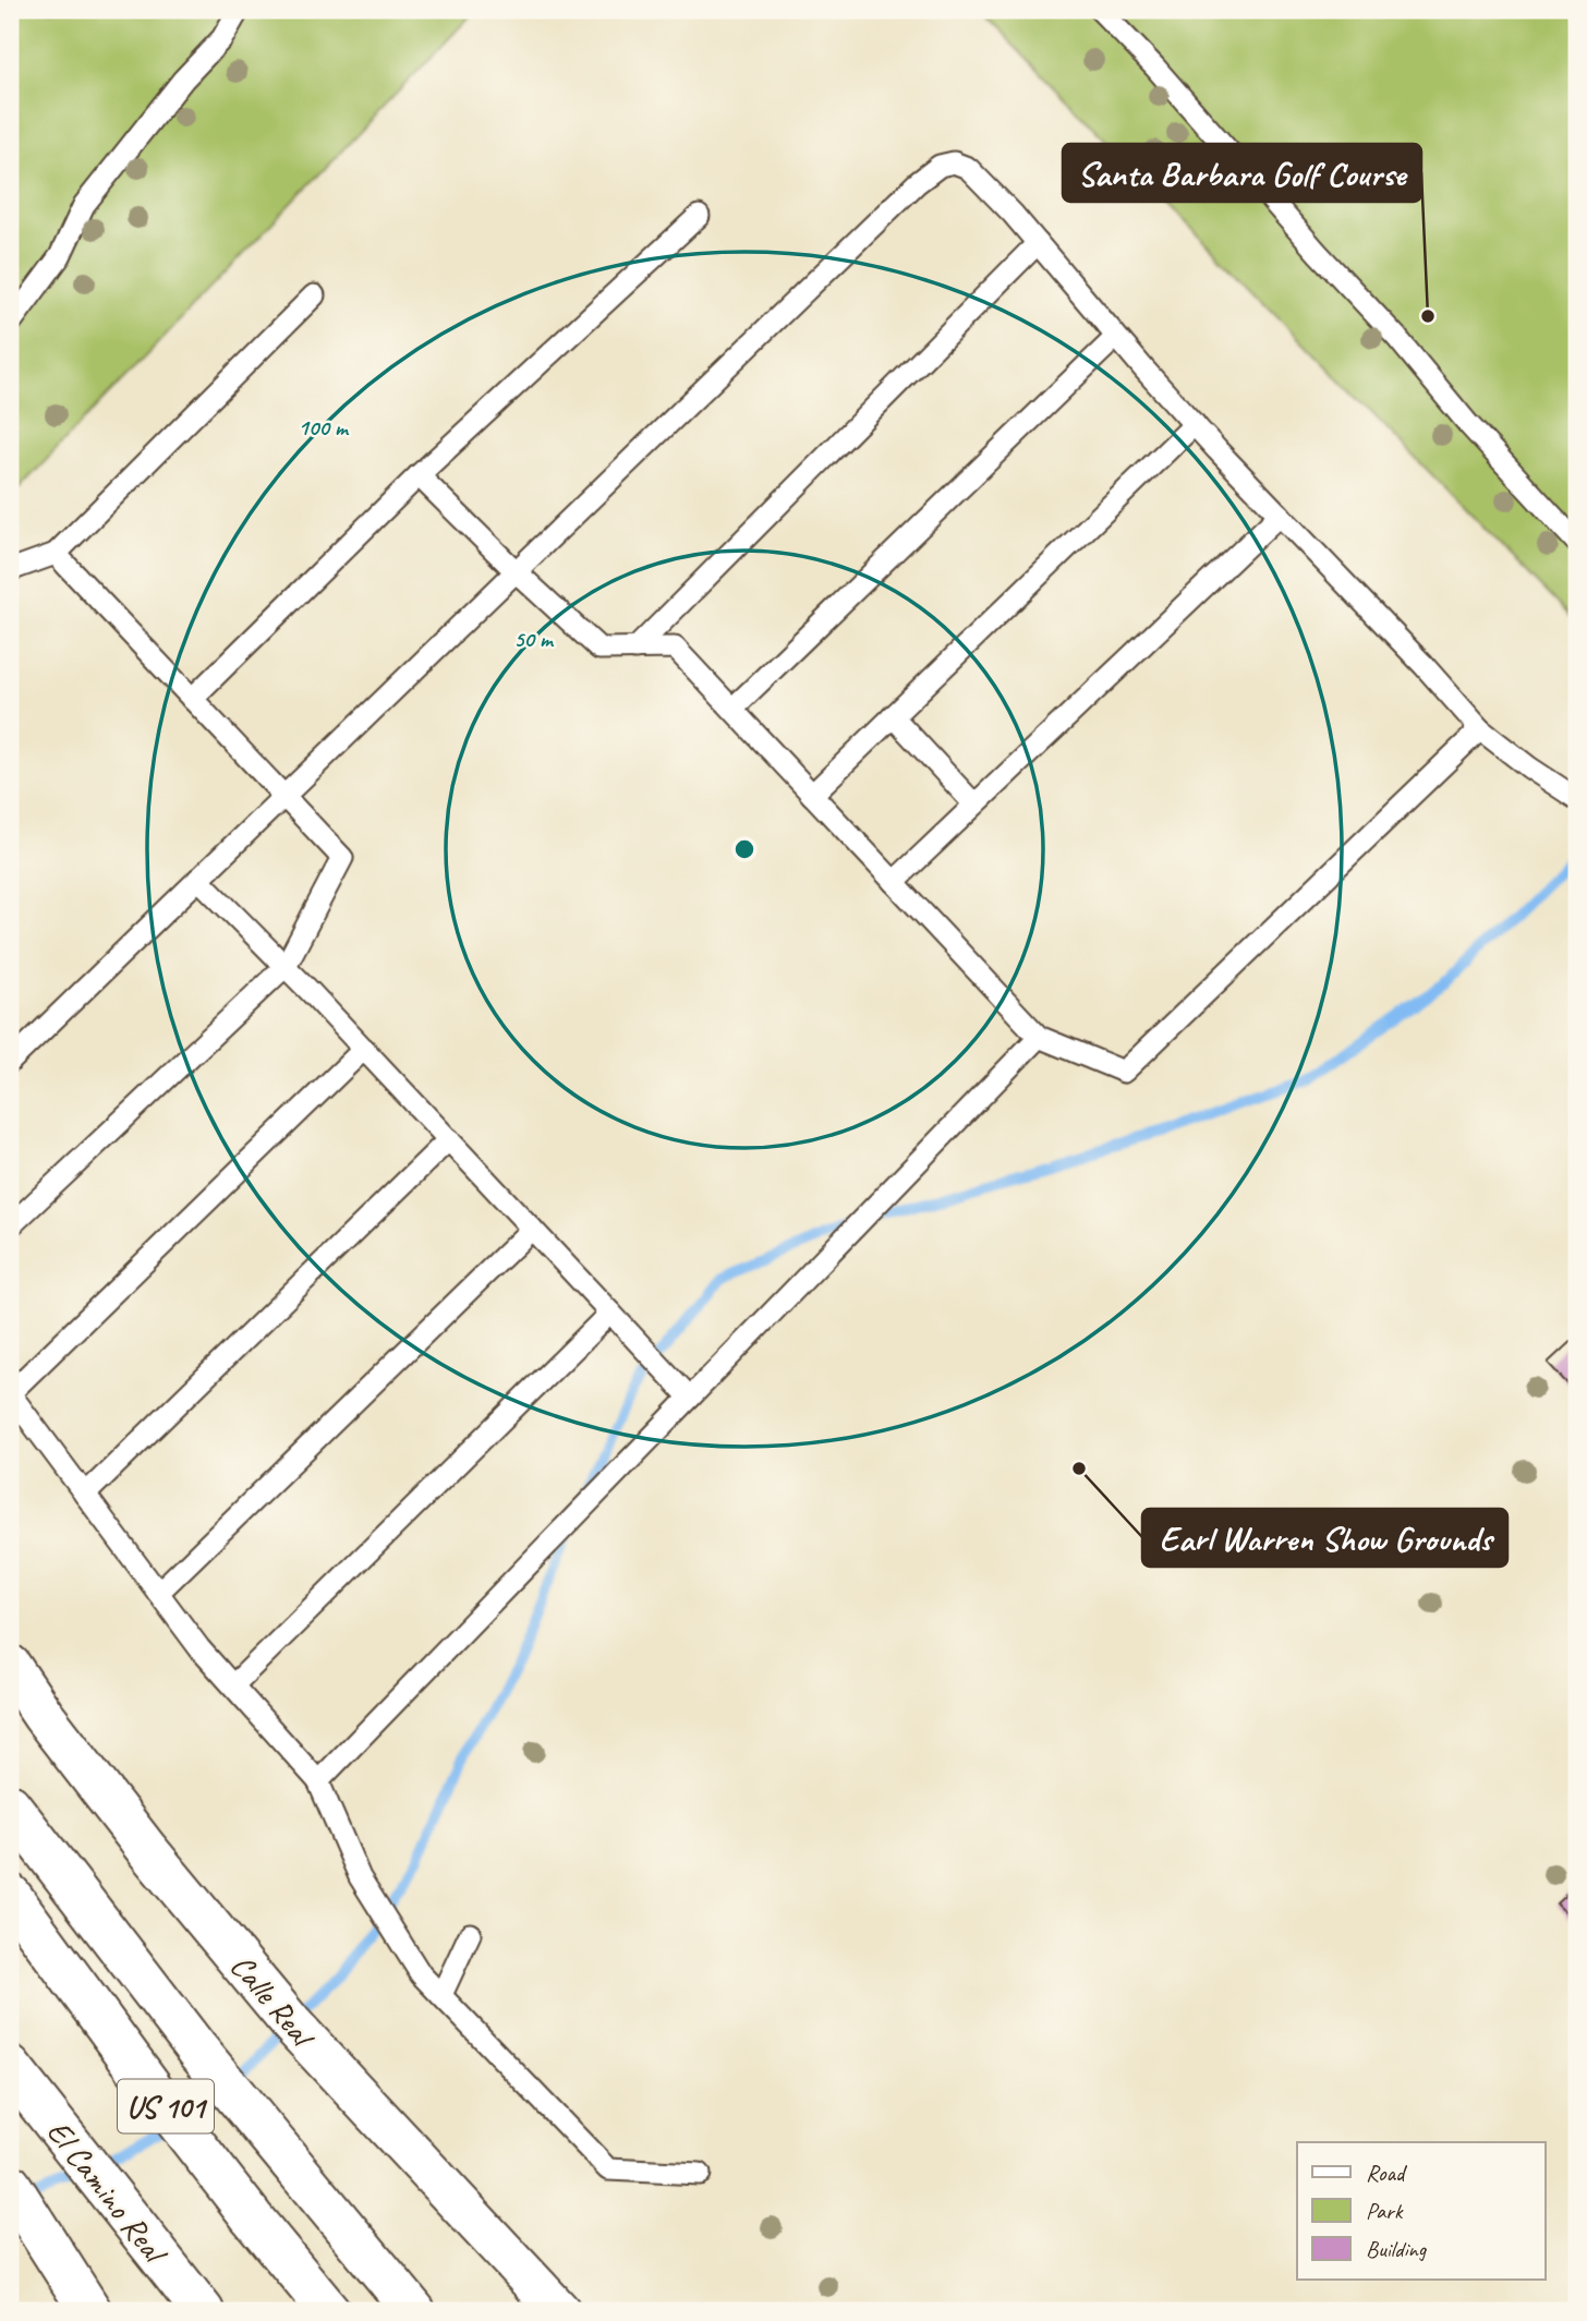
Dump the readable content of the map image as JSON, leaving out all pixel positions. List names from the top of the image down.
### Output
{
  "streets": {
    "main road": ["Calle Real", "US 101", "El Camino Real"]
  },
  "places": ["Santa Barbara Golf Course", "Earl Warren Show Grounds"],
  "legend": ["Road", "Park", "Building"],
  "rings": ["100 m", "50 m"]
}
